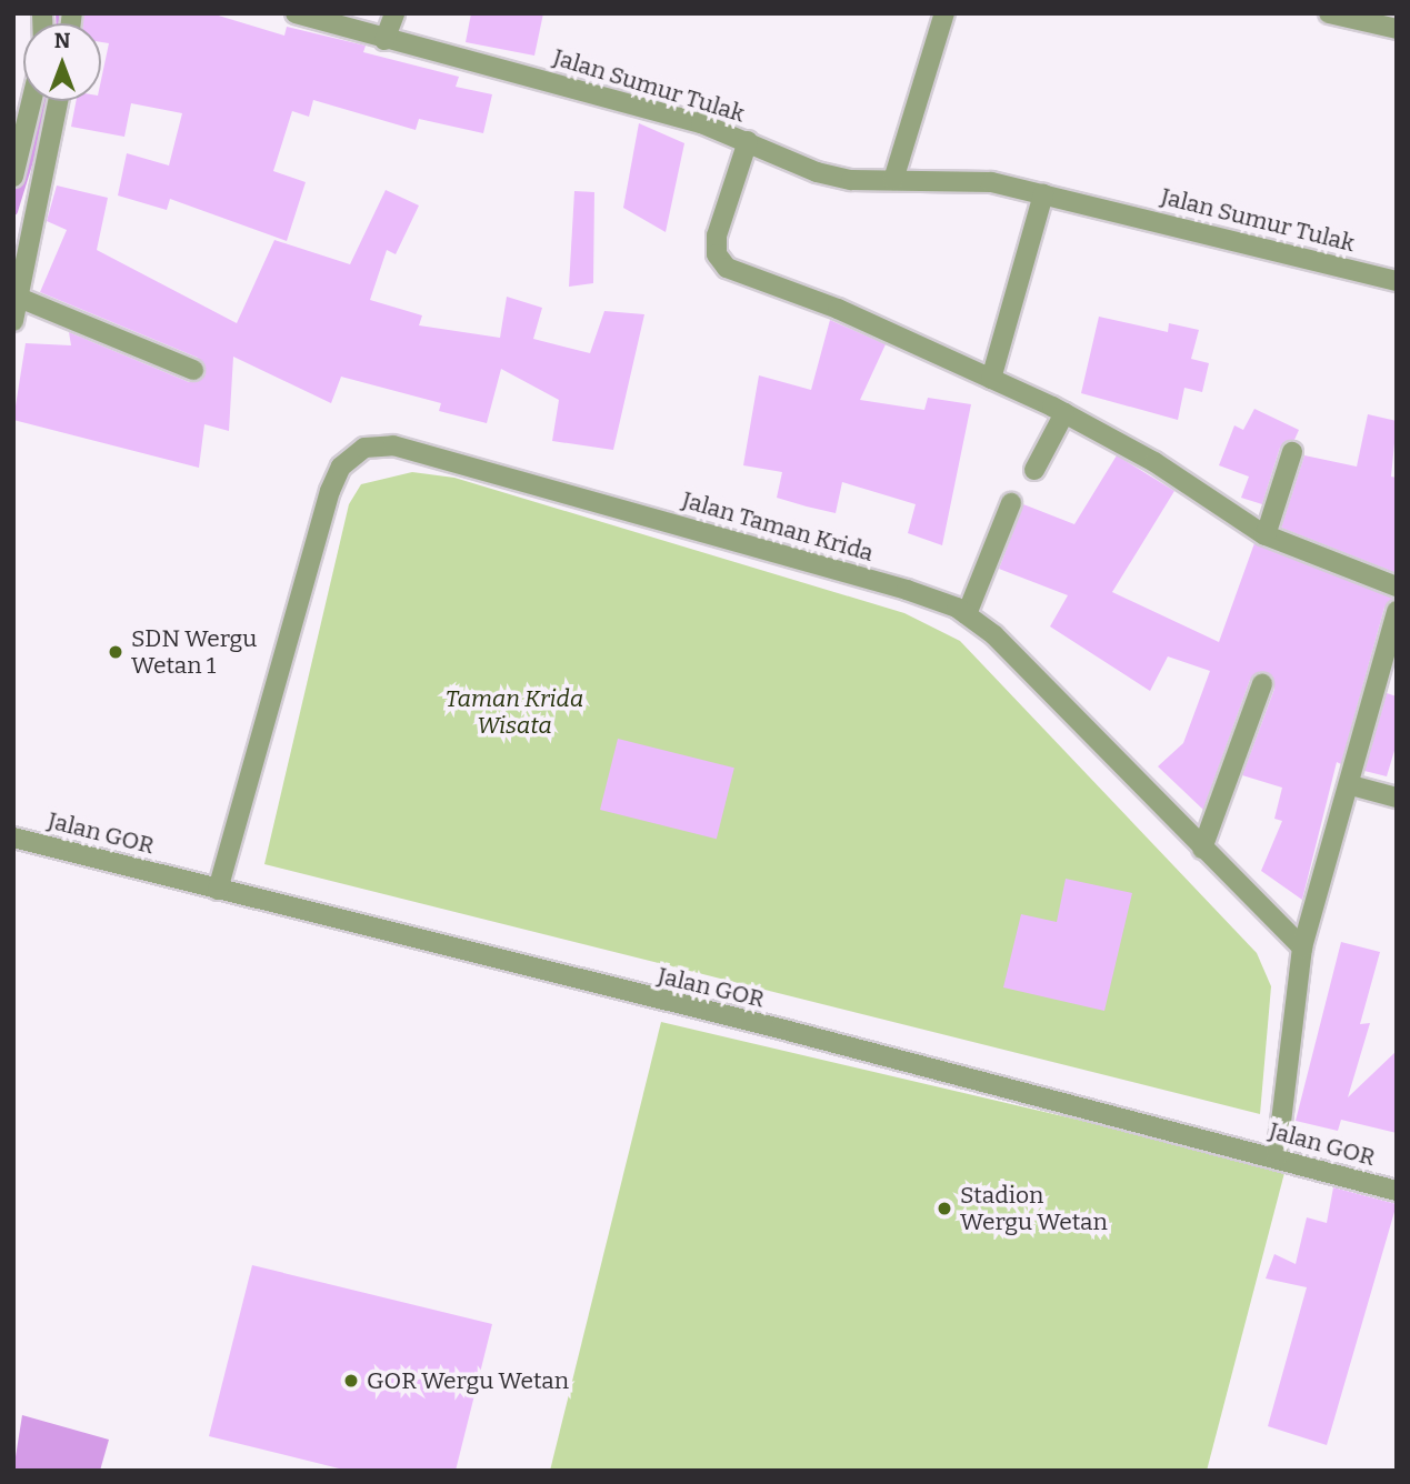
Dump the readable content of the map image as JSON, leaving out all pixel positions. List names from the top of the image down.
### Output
{
  "streets": {
    "street": ["Jalan Sumur Tulak", "Jalan Taman Krida", "Jalan GOR"]
  },
  "crossings": [
    ["Jalan Taman Krida", "Jalan GOR"]
  ],
  "parks": ["Taman Krida Wisata"],
  "places": ["SDN Wergu Wetan 1", "Stadion Wergu Wetan", "GOR Wergu Wetan"],
  "north": "top"
}
